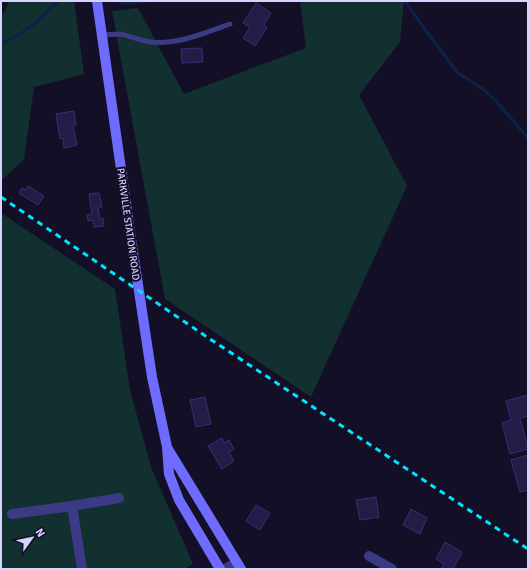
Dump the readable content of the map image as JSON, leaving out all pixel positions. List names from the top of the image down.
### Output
{
  "streets": {
    "main road": ["PARKVILLE STATION ROAD"]
  },
  "north": "top right"
}
